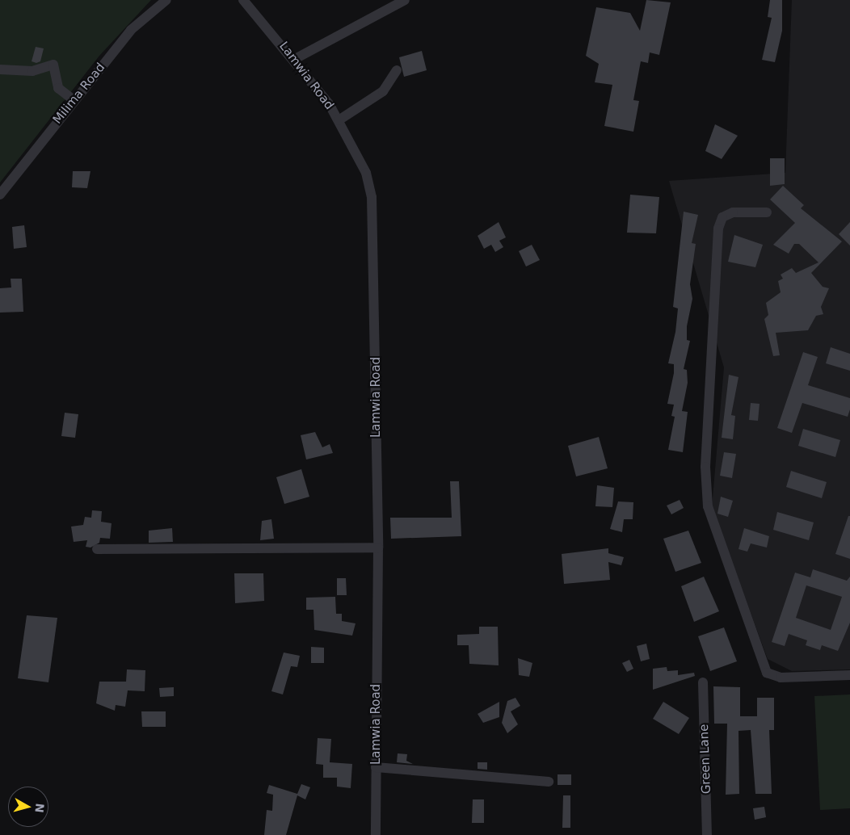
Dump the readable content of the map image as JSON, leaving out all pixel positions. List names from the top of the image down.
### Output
{
  "streets": {
    "street": ["Lamwia Road", "Milima Road", "Green Lane"]
  },
  "north": "right"
}
